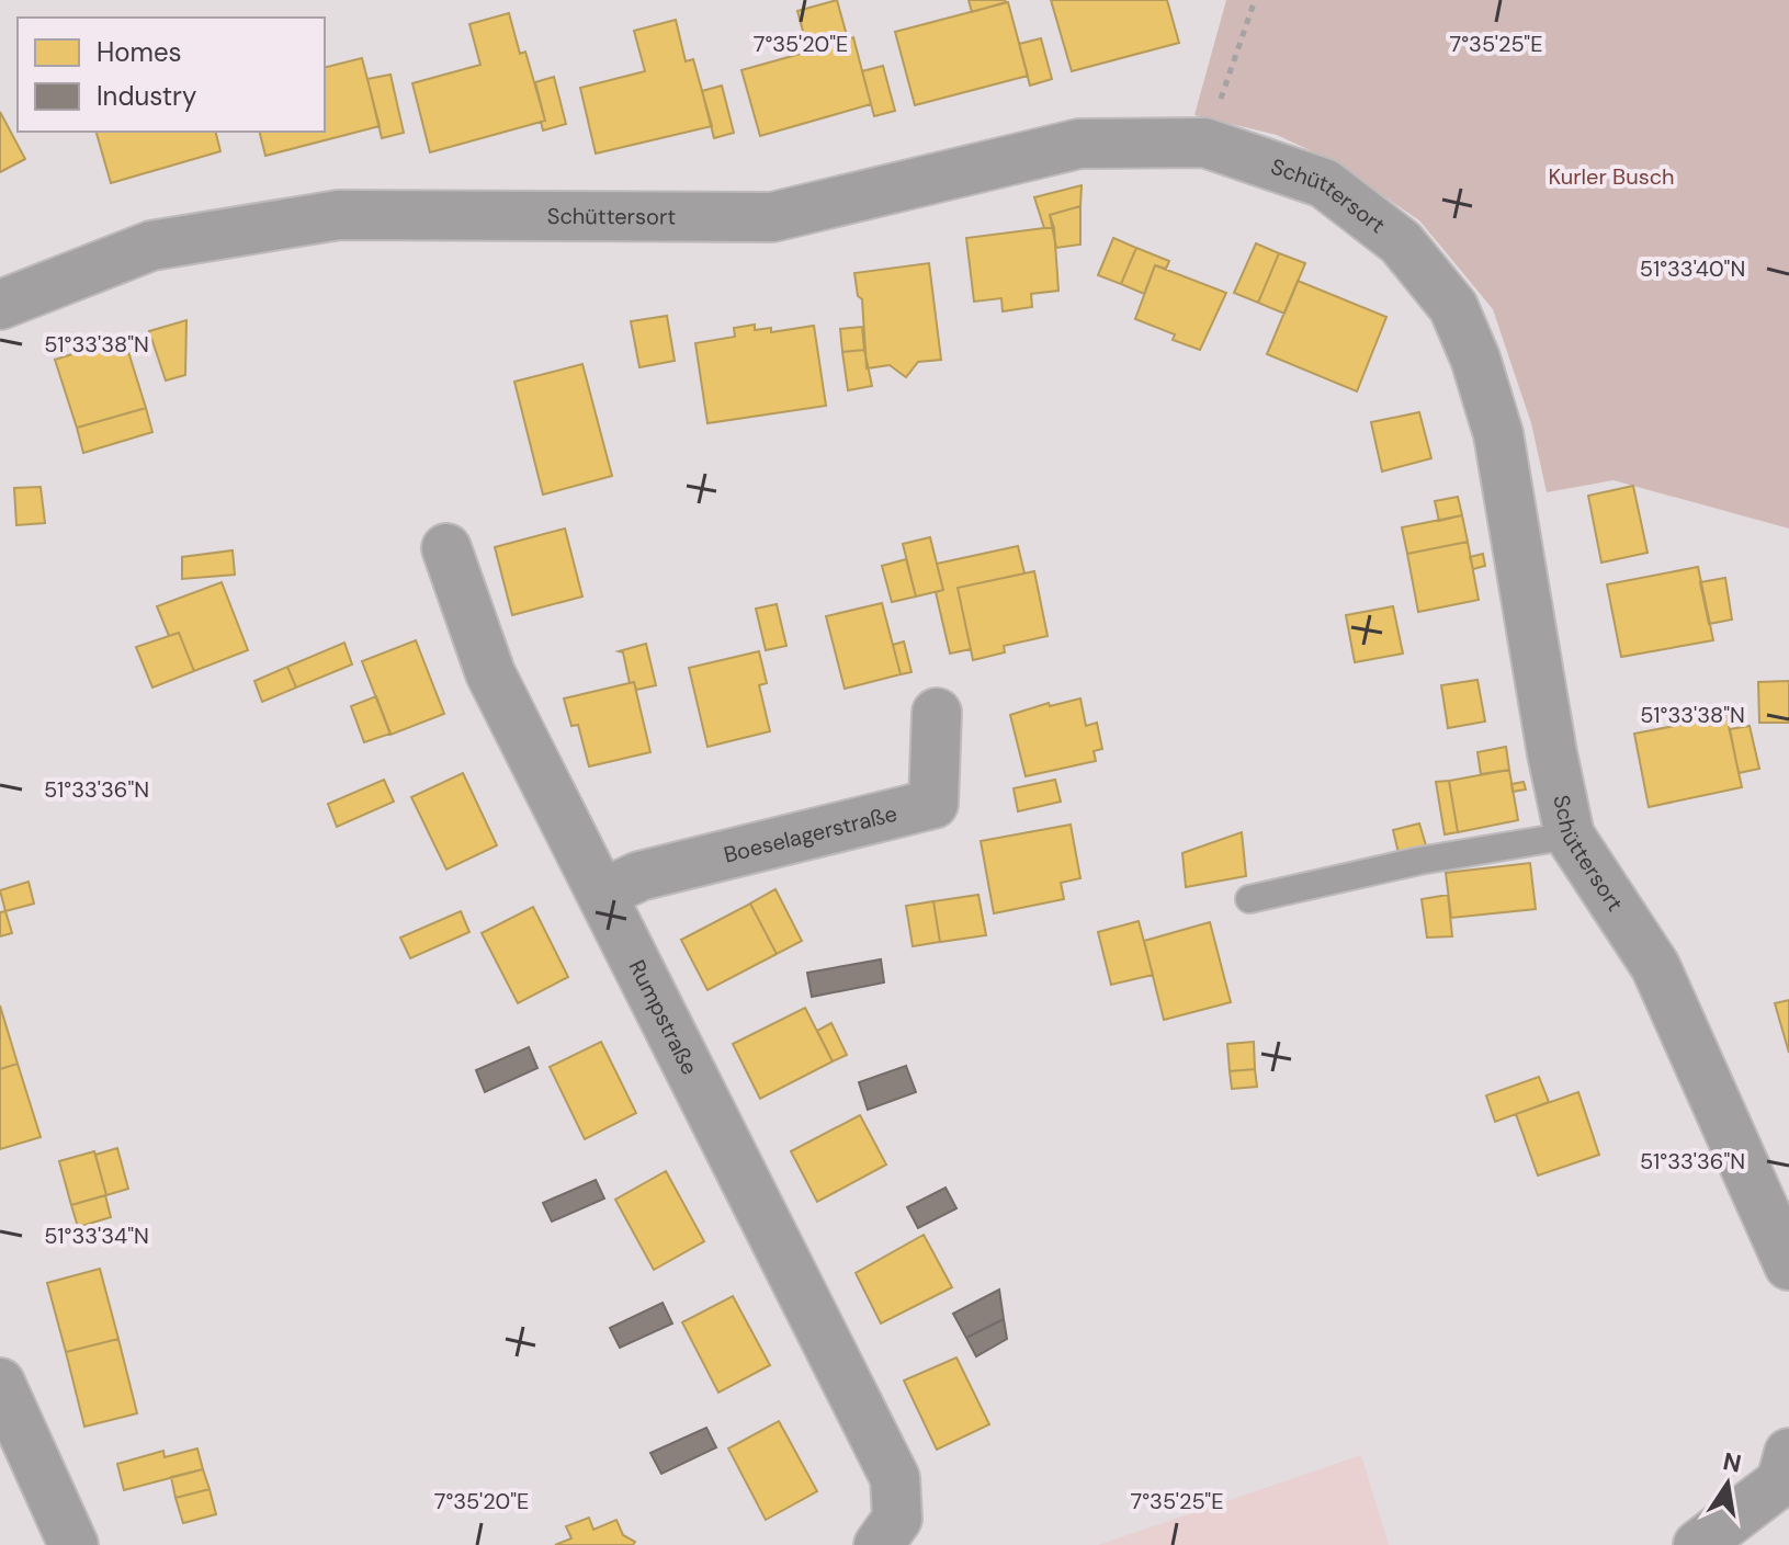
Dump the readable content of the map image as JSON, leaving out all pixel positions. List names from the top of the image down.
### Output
{
  "streets": {
    "street": ["Schüttersort", "Boeselagerstraße", "Rumpstraße"]
  },
  "crossings": [
    ["Boeselagerstraße", "Rumpstraße"]
  ],
  "parks": ["Kurler Busch"],
  "legend": ["Homes", "Industry"],
  "north": "top",
  "coordinates": [
    "7°35'20\"E",
    "7°35'25\"E",
    "51°33'40\"N",
    "51°33'38\"N",
    "51°33'36\"N",
    "51°33'34\"N"
  ]
}
